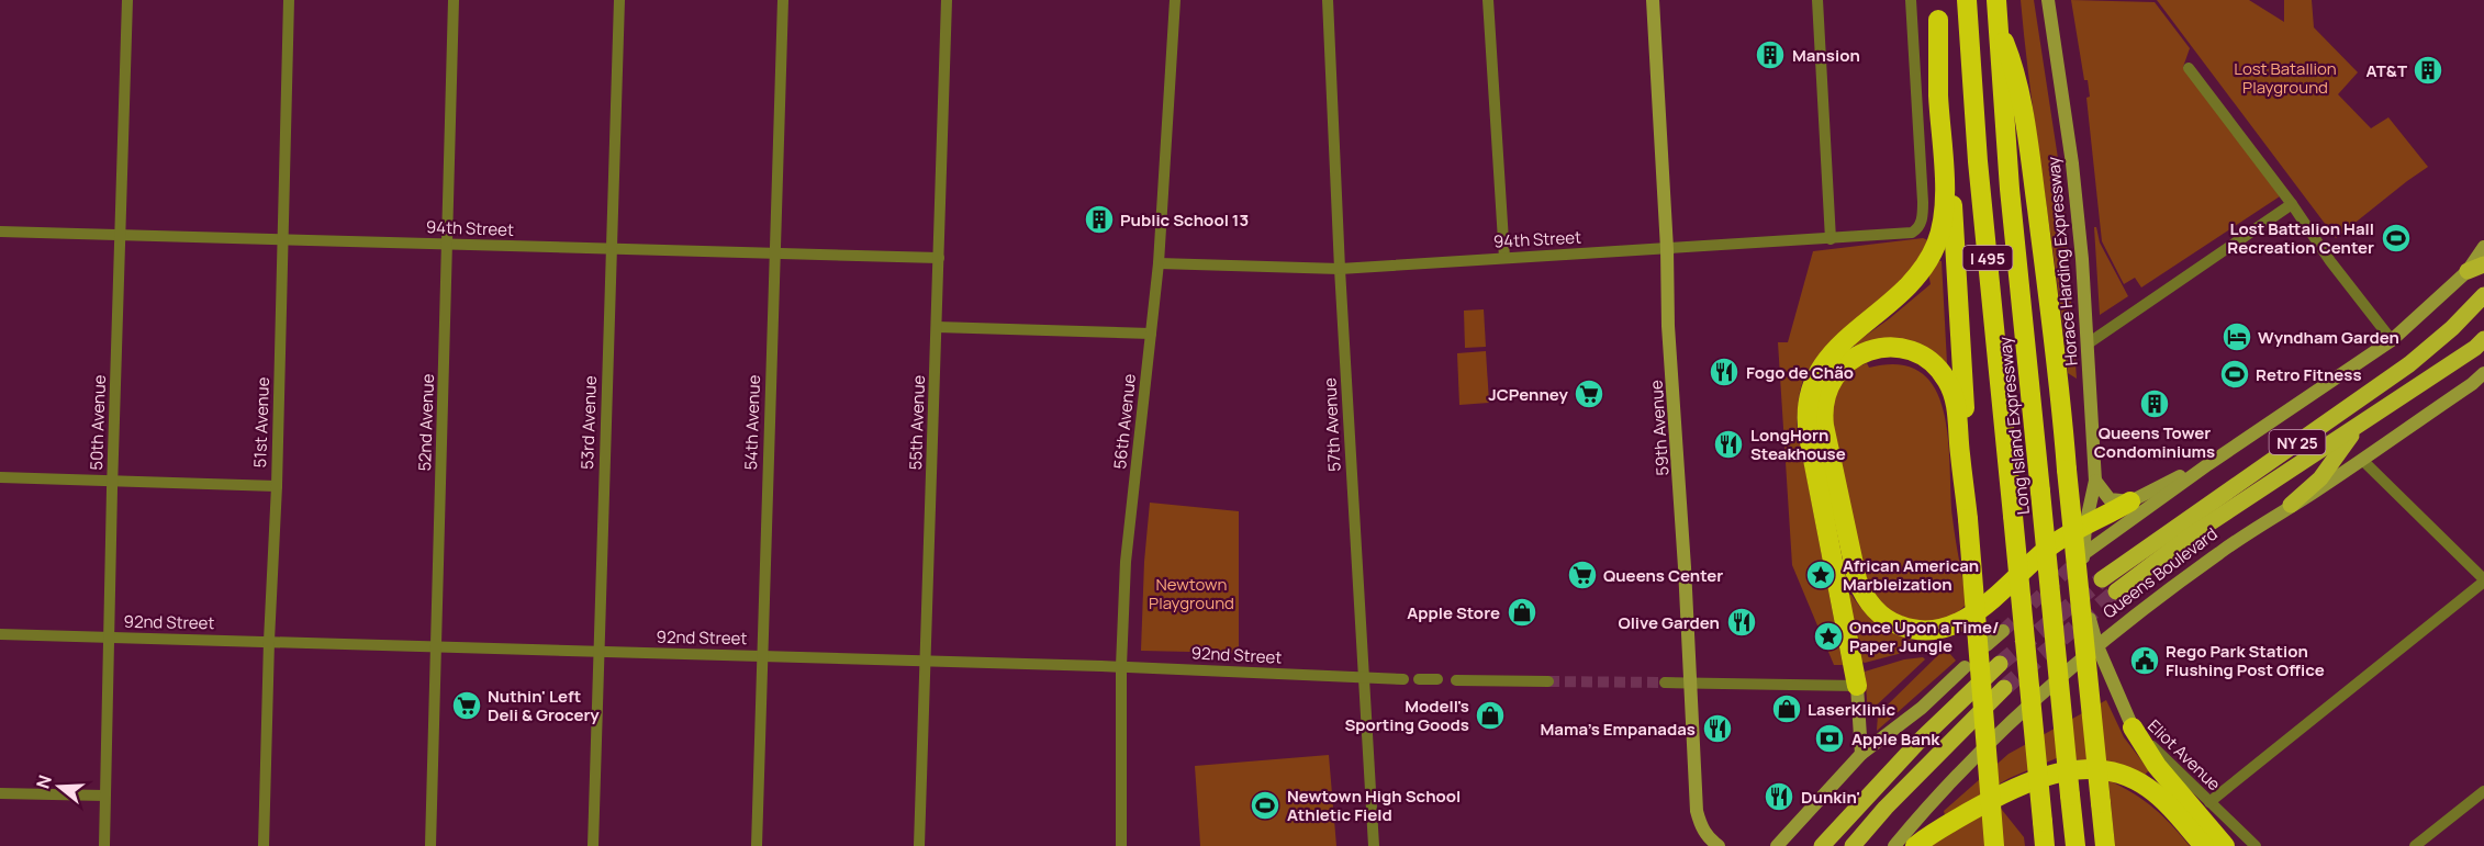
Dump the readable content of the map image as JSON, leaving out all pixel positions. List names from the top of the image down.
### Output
{
  "streets": {
    "highway": ["I 495", "Long Island Expressway"],
    "main road": ["NY 25", "Queens Boulevard"],
    "street": [
      "94th Street",
      "Horace Harding Expressway",
      "56th Avenue",
      "50th Avenue",
      "51st Avenue",
      "52nd Avenue",
      "53rd Avenue",
      "54th Avenue",
      "55th Avenue",
      "57th Avenue",
      "59th Avenue",
      "92nd Street",
      "Eliot Avenue"
    ]
  },
  "crossings": [
    ["94th Street", "56th Avenue"],
    ["94th Street", "50th Avenue"],
    ["94th Street", "51st Avenue"],
    ["94th Street", "52nd Avenue"],
    ["94th Street", "53rd Avenue"],
    ["94th Street", "54th Avenue"],
    ["94th Street", "55th Avenue"],
    ["94th Street", "57th Avenue"],
    ["94th Street", "59th Avenue"],
    ["Horace Harding Expressway", "Eliot Avenue"],
    ["56th Avenue", "92nd Street"],
    ["50th Avenue", "92nd Street"],
    ["51st Avenue", "92nd Street"],
    ["52nd Avenue", "92nd Street"],
    ["53rd Avenue", "92nd Street"],
    ["54th Avenue", "92nd Street"],
    ["55th Avenue", "92nd Street"],
    ["57th Avenue", "92nd Street"],
    ["Queens Boulevard", "Eliot Avenue"]
  ],
  "parks": ["Lost Batallion Playground", "Newtown Playground"],
  "places": {
    "building": [
      "Mansion",
      "AT&T",
      "Public School 13",
      "Queens Tower Condominiums"
    ],
    "sports": ["Lost Battalion Hall Recreation Center", "Retro Fitness", "Newtown High School Athletic Field"],
    "hotel": ["Wyndham Garden"],
    "restaurant": [
      "Fogo de Chão",
      "LongHorn Steakhouse",
      "Olive Garden",
      "Mama's Empanadas",
      "Dunkin'"
    ],
    "supermarket": ["JCPenney", "Queens Center", "Nuthin' Left Deli & Grocery"],
    "place": ["African American Marbleization", "Once Upon a Time/ Paper Jungle"],
    "shop": ["Apple Store", "LaserKlinic", "Modell's Sporting Goods"],
    "public building": ["Rego Park Station Flushing Post Office"],
    "bank": ["Apple Bank"]
  },
  "north": "left"
}
